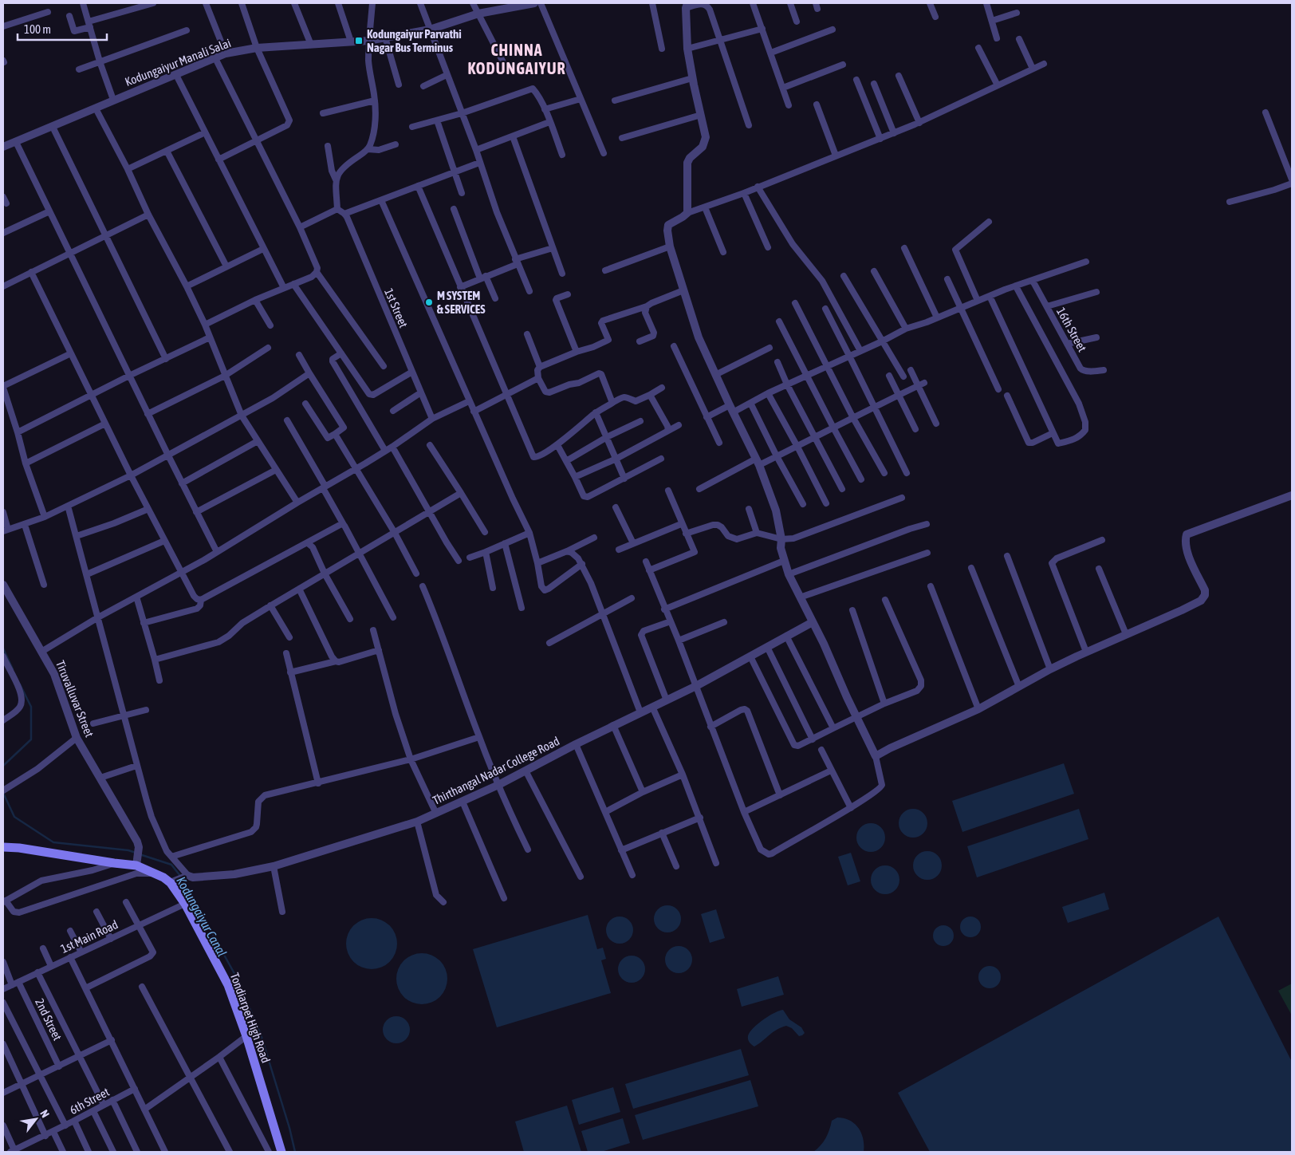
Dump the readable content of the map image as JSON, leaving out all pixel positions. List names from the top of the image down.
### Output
{
  "streets": {
    "main road": ["Tondiarpet High Road"],
    "street": [
      "Kodungaiyur Manali Salai",
      "1st Street",
      "16th Street",
      "Tiruvalluvar Street",
      "Thirthangal Nadar College Road",
      "1st Main Road",
      "2nd Street",
      "6th Street"
    ]
  },
  "crossings": [
    ["Tiruvalluvar Street", "Tondiarpet High Road"],
    ["Thirthangal Nadar College Road", "Tondiarpet High Road"],
    ["1st Main Road", "Tondiarpet High Road"],
    ["1st Main Road", "2nd Street"]
  ],
  "districts": ["CHINNA KODUNGAIYUR"],
  "water": ["Kodungaiyur Canal"],
  "places": {
    "transit": ["Kodungaiyur Parvathi Nagar Bus Terminus"],
    "other": ["M SYSTEM & SERVICES"]
  },
  "scale_bar": "100 m",
  "north": "top right"
}
